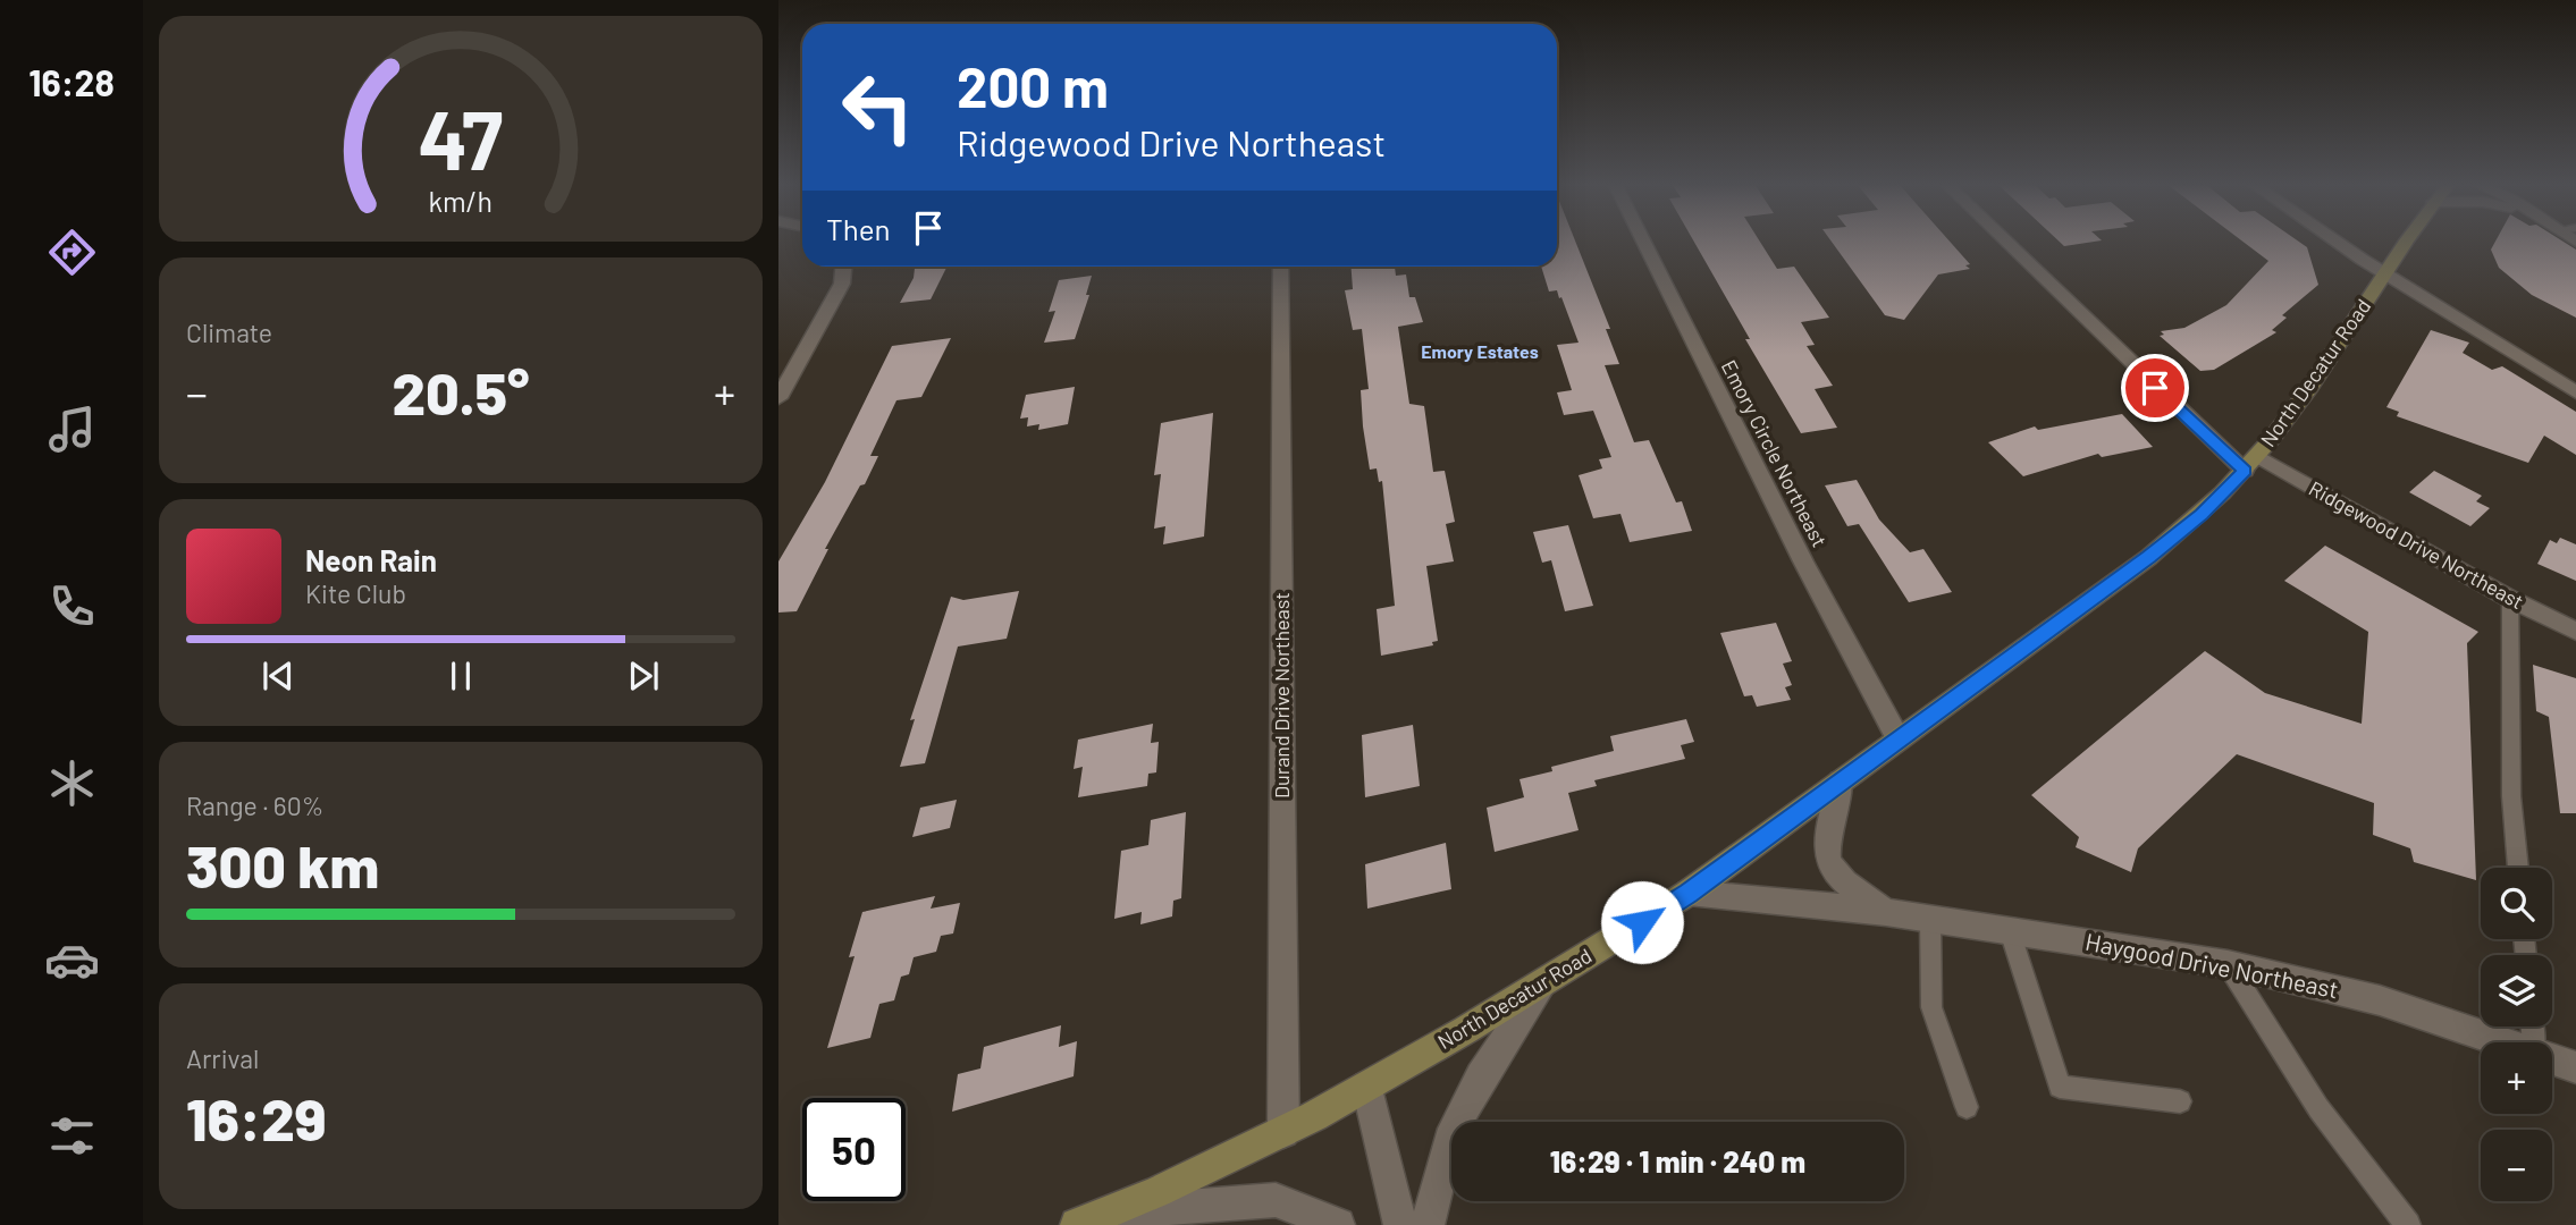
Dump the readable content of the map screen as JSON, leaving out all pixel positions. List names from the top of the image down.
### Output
{
  "streets": {
    "main road": ["North Decatur Road"],
    "street": [
      "Emory Circle Northeast",
      "Ridgewood Drive Northeast",
      "Durand Drive Northeast",
      "Haygood Drive Northeast"
    ]
  },
  "crossings": [
    ["North Decatur Road", "Emory Circle Northeast"],
    ["North Decatur Road", "Ridgewood Drive Northeast"],
    ["North Decatur Road", "Durand Drive Northeast"],
    ["North Decatur Road", "Haygood Drive Northeast"]
  ],
  "districts": ["Emory Estates"],
  "page": {
    "tabs": "16:28",
    "turn": ["200 m", "Ridgewood Drive Northeast"],
    "then": "Then",
    "tile": [
      "Climate",
      ["Range · 60%", "300 km"],
      ["Arrival", "16:29"]
    ],
    "heat": ["−", "20.5°", "+"],
    "song": ["Neon Rain", "Kite Club"],
    "map_buttons": ["+", "−"],
    "limit": "50",
    "trip": "16:29 · 1 min · 240 m",
    "gauge": ["47", "km/h"]
  }
}
